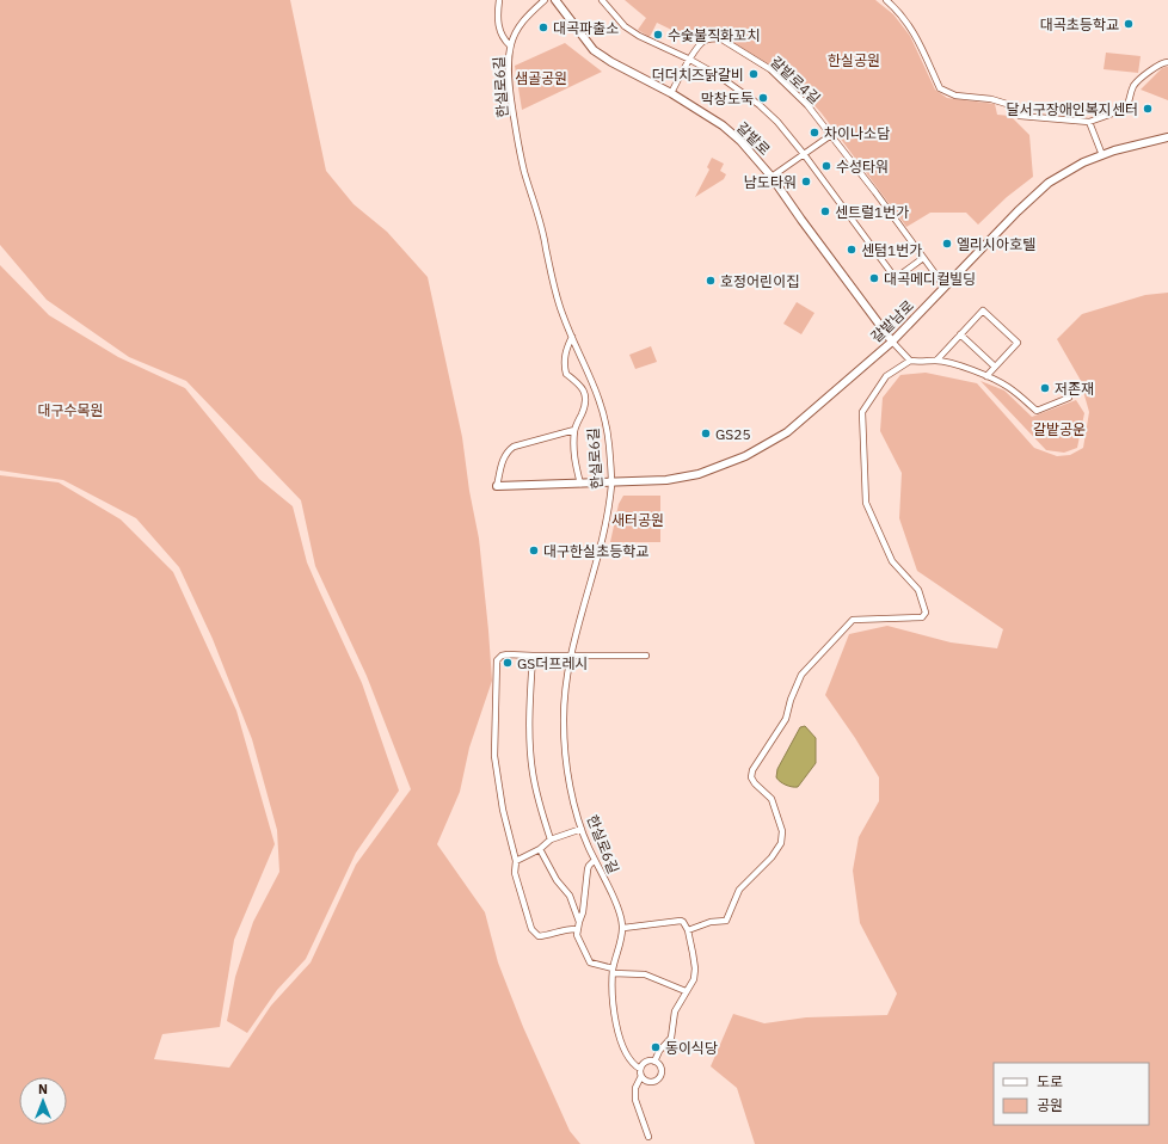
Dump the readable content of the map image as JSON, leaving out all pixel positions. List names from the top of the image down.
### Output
{
  "streets": {
    "main road": ["갈밭로", "갈밭남로"],
    "street": ["갈밭로4길", "한실로6길"]
  },
  "crossings": [
    ["한실로6길", "갈밭남로"],
    ["갈밭로", "갈밭남로"]
  ],
  "parks": [
    "한실공원",
    "샘골공원",
    "대구수목원",
    "갈밭공운",
    "새터공원"
  ],
  "places": [
    "대곡초등학교",
    "대곡파출소",
    "수숯불직화꼬치",
    "더더치즈닭갈비",
    "막창도둑",
    "달서구장애인복지센터",
    "차이나소담",
    "수성타워",
    "남도타워",
    "센트럴1번가",
    "엘리시아호텔",
    "센텀1번가",
    "대곡메디컬빌딩",
    "호정어린이집",
    "저존재",
    "GS25",
    "대구한실초등학교",
    "GS더프레시",
    "동이식당"
  ],
  "legend": ["도로", "공원"],
  "north": "top"
}
